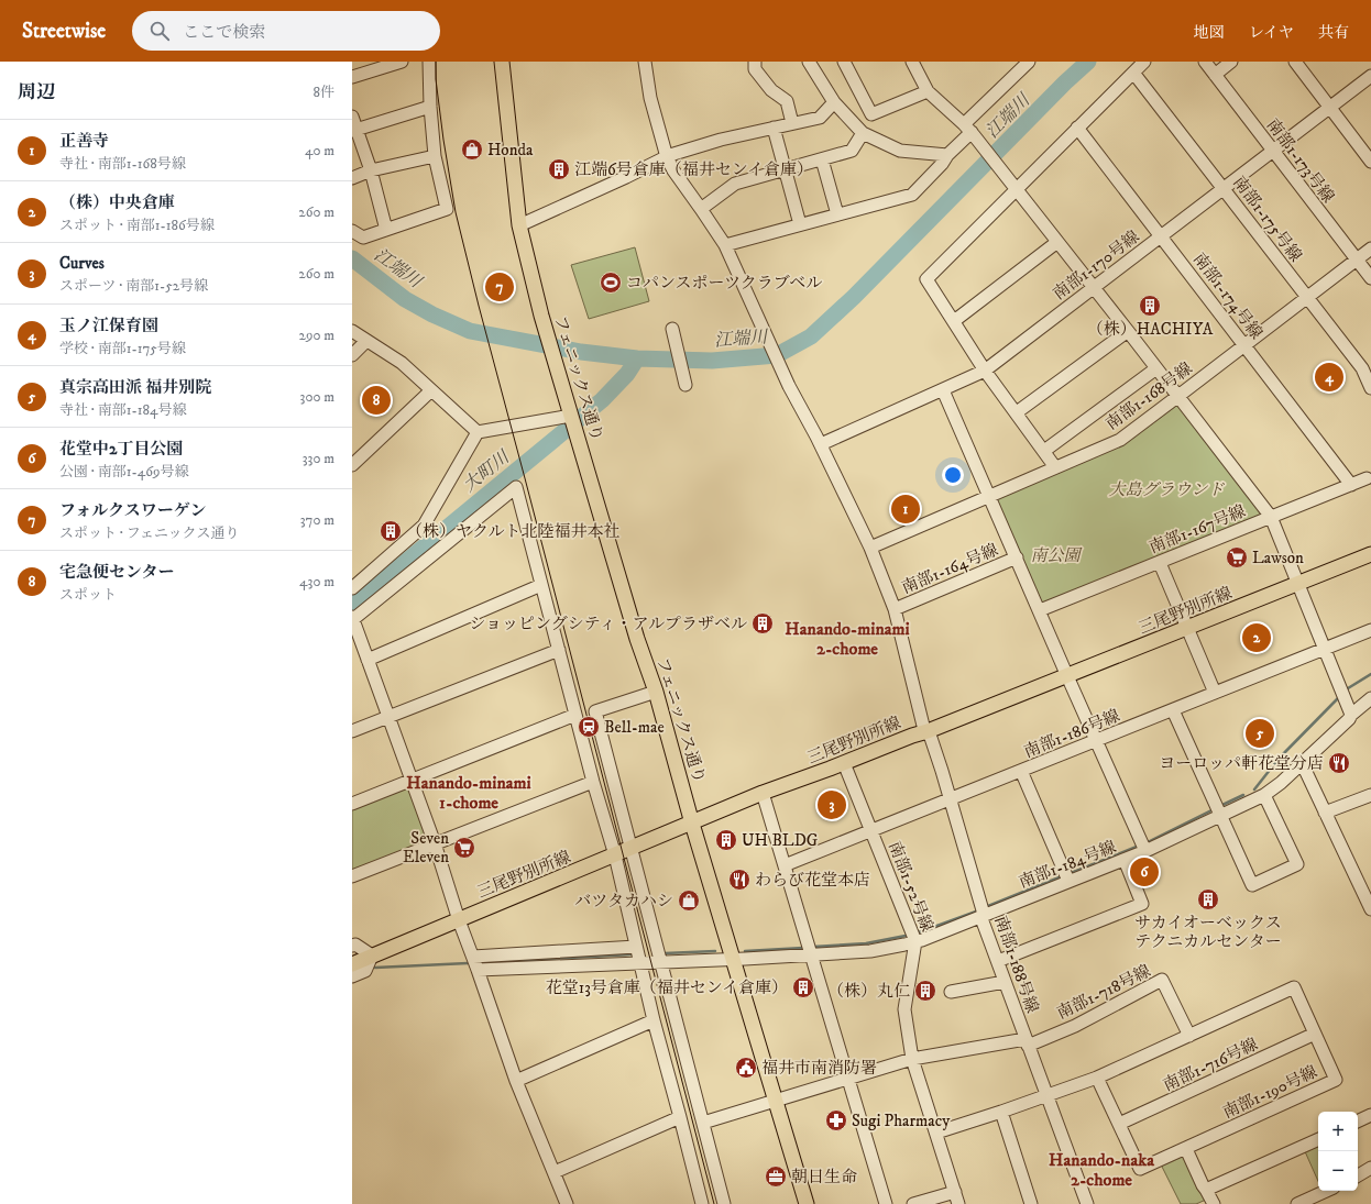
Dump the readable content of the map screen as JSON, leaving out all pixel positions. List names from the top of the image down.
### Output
{
  "streets": {
    "main road": ["フェニックス通り", "三尾野別所線"],
    "street": [
      "南部1-173号線",
      "南部1-175号線",
      "南部1-170号線",
      "南部1-174号線",
      "南部1-168号線",
      "南部1-167号線",
      "南部1-164号線",
      "南部1-186号線",
      "南部1-184号線",
      "南部1-52号線",
      "南部1-188号線",
      "南部1-718号線",
      "南部1-716号線",
      "南部1-190号線"
    ]
  },
  "crossings": [
    ["南部1-173号線", "南部1-170号線"],
    ["南部1-173号線", "南部1-168号線"],
    ["南部1-175号線", "南部1-170号線"],
    ["南部1-175号線", "南部1-168号線"],
    ["南部1-170号線", "南部1-174号線"],
    ["南部1-170号線", "南部1-188号線"],
    ["南部1-174号線", "南部1-168号線"],
    ["南部1-174号線", "南部1-167号線"],
    ["フェニックス通り", "三尾野別所線"],
    ["フェニックス通り", "南部1-184号線"],
    ["南部1-168号線", "南部1-188号線"],
    ["南部1-164号線", "南部1-188号線"],
    ["三尾野別所線", "南部1-52号線"],
    ["三尾野別所線", "南部1-188号線"],
    ["南部1-186号線", "南部1-52号線"],
    ["南部1-186号線", "南部1-188号線"],
    ["南部1-184号線", "南部1-52号線"],
    ["南部1-184号線", "南部1-188号線"],
    ["南部1-52号線", "南部1-190号線"],
    ["南部1-188号線", "南部1-718号線"],
    ["南部1-188号線", "南部1-190号線"],
    ["南部1-718号線", "南部1-190号線"],
    ["南部1-716号線", "南部1-190号線"]
  ],
  "districts": ["Hanando-minami 2-chome", "Hanando-minami 1-chome", "Hanando-naka 2-chome"],
  "water": ["江端川", "大町川"],
  "parks": ["大島グラウンド", "南公園"],
  "places": {
    "shop": ["Honda", "バツタカハシ"],
    "building": [
      "江端6号倉庫（福井センイ倉庫）",
      "（株）HACHIYA",
      "（株）ヤクルト北陸福井本社",
      "ショッピングシティ・アルプラザベル",
      "UH BLDG",
      "サカイオーベックス テクニカルセンター",
      "花堂13号倉庫（福井センイ倉庫）",
      "（株）丸仁"
    ],
    "sports": ["コパンスポーツクラブベル"],
    "supermarket": ["Lawson", "Seven Eleven"],
    "station": ["Bell-mae"],
    "restaurant": ["ヨーロッパ軒花堂分店", "わらび花堂本店"],
    "public building": ["福井市南消防署"],
    "pharmacy": ["Sugi Pharmacy"],
    "office": ["朝日生命"]
  },
  "page": {
    "header": "Streetwise",
    "search": "ここで検索",
    "nav": ["地図", "レイヤ", "共有"],
    "heading": ["周辺", "8件"],
    "list": [
      {
        "mark": "1",
        "name": "正善寺",
        "note": "寺社 · 南部1-168号線",
        "value": "40 m"
      },
      {
        "mark": "2",
        "name": "（株）中央倉庫",
        "note": "スポット · 南部1-186号線",
        "value": "260 m"
      },
      {
        "mark": "3",
        "name": "Curves",
        "note": "スポーツ · 南部1-52号線",
        "value": "260 m"
      },
      {
        "mark": "4",
        "name": "玉ノ江保育園",
        "note": "学校 · 南部1-175号線",
        "value": "290 m"
      },
      {
        "mark": "5",
        "name": "真宗高田派 福井別院",
        "note": "寺社 · 南部1-184号線",
        "value": "300 m"
      },
      {
        "mark": "6",
        "name": "花堂中2丁目公園",
        "note": "公園 · 南部1-469号線",
        "value": "330 m"
      },
      {
        "mark": "7",
        "name": "フォルクスワーゲン",
        "note": "スポット · フェニックス通り",
        "value": "370 m"
      },
      {
        "mark": "8",
        "name": "宅急便センター",
        "note": "スポット",
        "value": "430 m"
      }
    ],
    "pins": [
      "7",
      "4",
      "8",
      "1",
      "2",
      "5",
      "3",
      "6"
    ],
    "map_buttons": ["+", "−"]
  }
}
